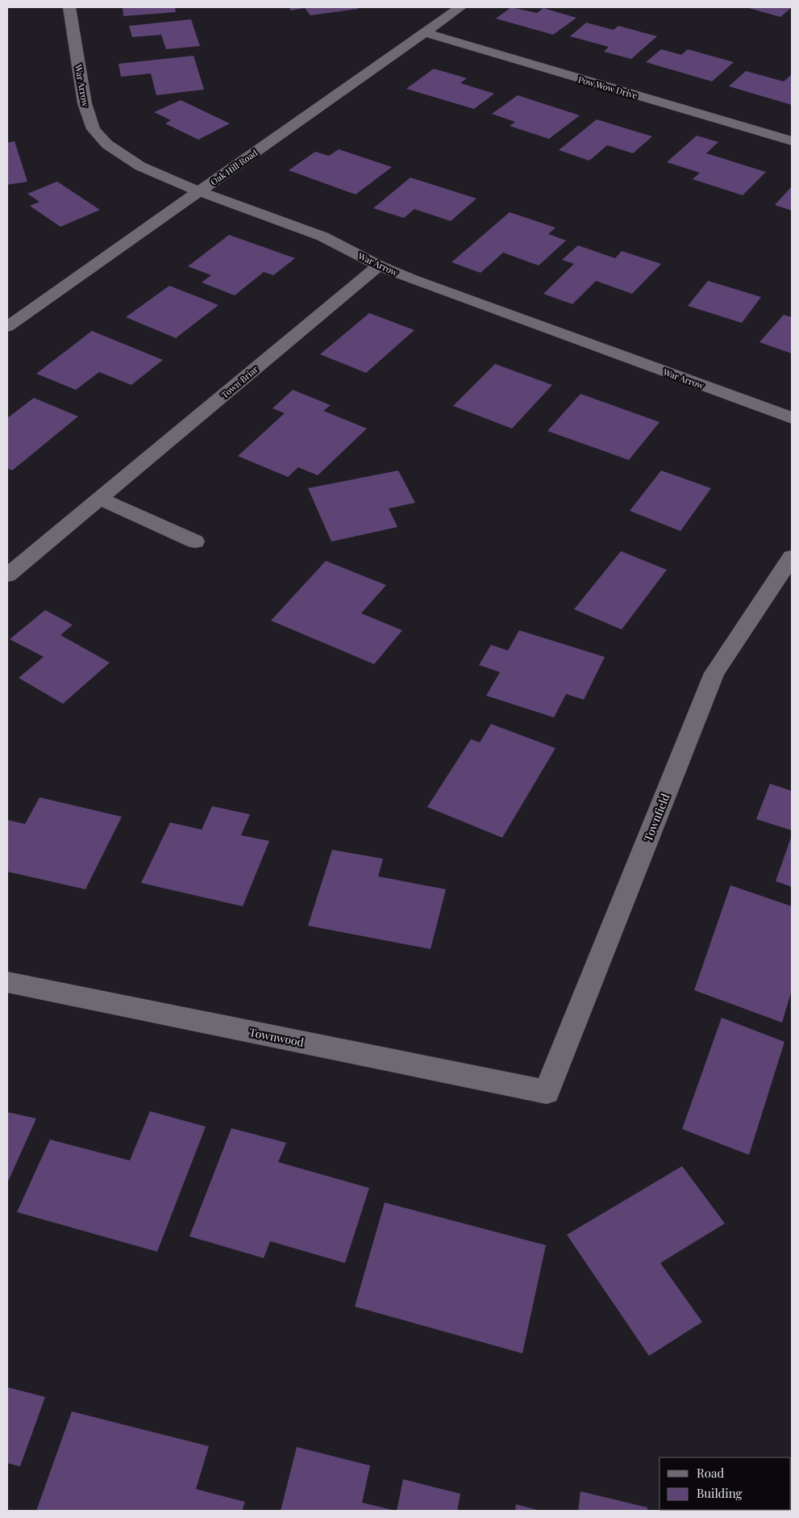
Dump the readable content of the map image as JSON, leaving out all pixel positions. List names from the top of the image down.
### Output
{
  "streets": {
    "street": [
      "War Arrow",
      "Pow Wow Drive",
      "Oak Hill Road",
      "Town Briar",
      "Townfield",
      "Townwood"
    ]
  },
  "crossings": [
    ["War Arrow", "Oak Hill Road"],
    ["War Arrow", "Town Briar"],
    ["Pow Wow Drive", "Oak Hill Road"],
    ["Townfield", "Townwood"]
  ],
  "legend": ["Road", "Building"]
}
